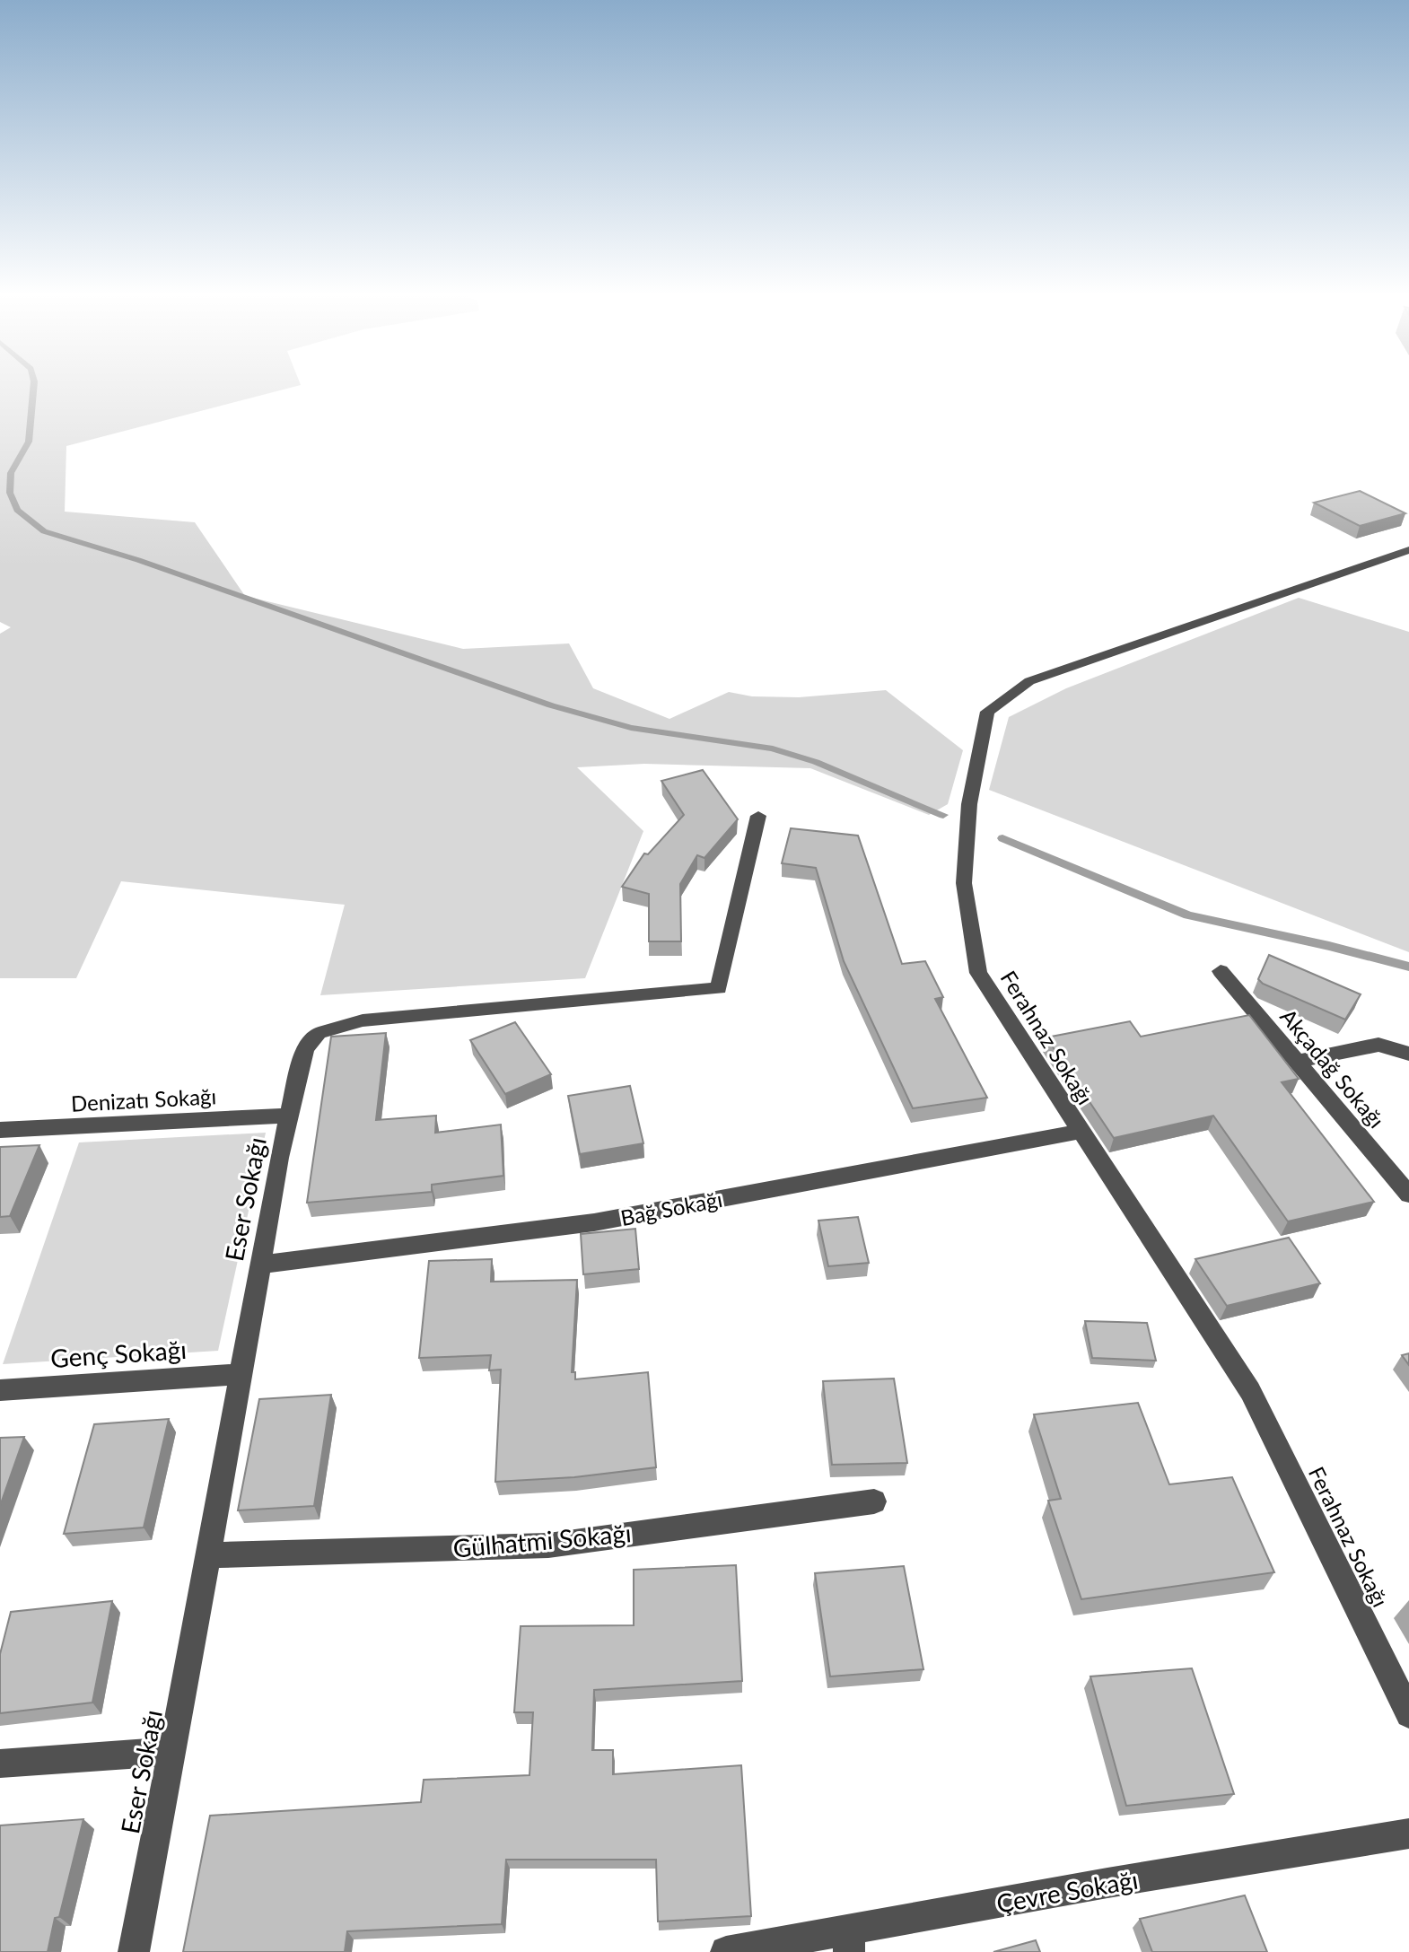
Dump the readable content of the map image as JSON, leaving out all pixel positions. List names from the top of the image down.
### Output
{
  "streets": {
    "street": [
      "Ferahnaz Sokağı",
      "Akçadağ Sokağı",
      "Denizatı Sokağı",
      "Eser Sokağı",
      "Bağ Sokağı",
      "Genç Sokağı",
      "Gülhatmi Sokağı",
      "Çevre Sokağı"
    ]
  },
  "crossings": [
    ["Ferahnaz Sokağı", "Bağ Sokağı"],
    ["Denizatı Sokağı", "Eser Sokağı"],
    ["Eser Sokağı", "Bağ Sokağı"],
    ["Eser Sokağı", "Genç Sokağı"],
    ["Eser Sokağı", "Gülhatmi Sokağı"]
  ]
}
